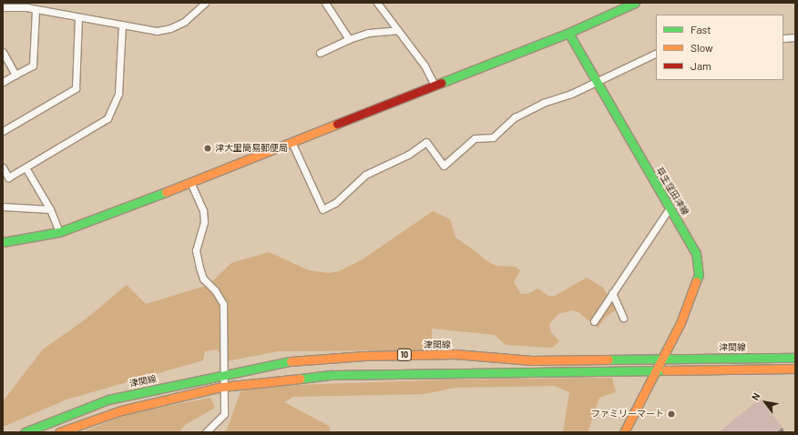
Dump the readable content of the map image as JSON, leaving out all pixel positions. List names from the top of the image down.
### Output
{
  "streets": {
    "main road": ["草生窪田津線", "津関線", "10"]
  },
  "crossings": [
    ["草生窪田津線", "津関線"],
    ["草生窪田津線", "10"]
  ],
  "places": ["津大里簡易郵便局", "ファミリーマート"],
  "legend": ["Fast", "Slow", "Jam"],
  "north": "top left"
}
